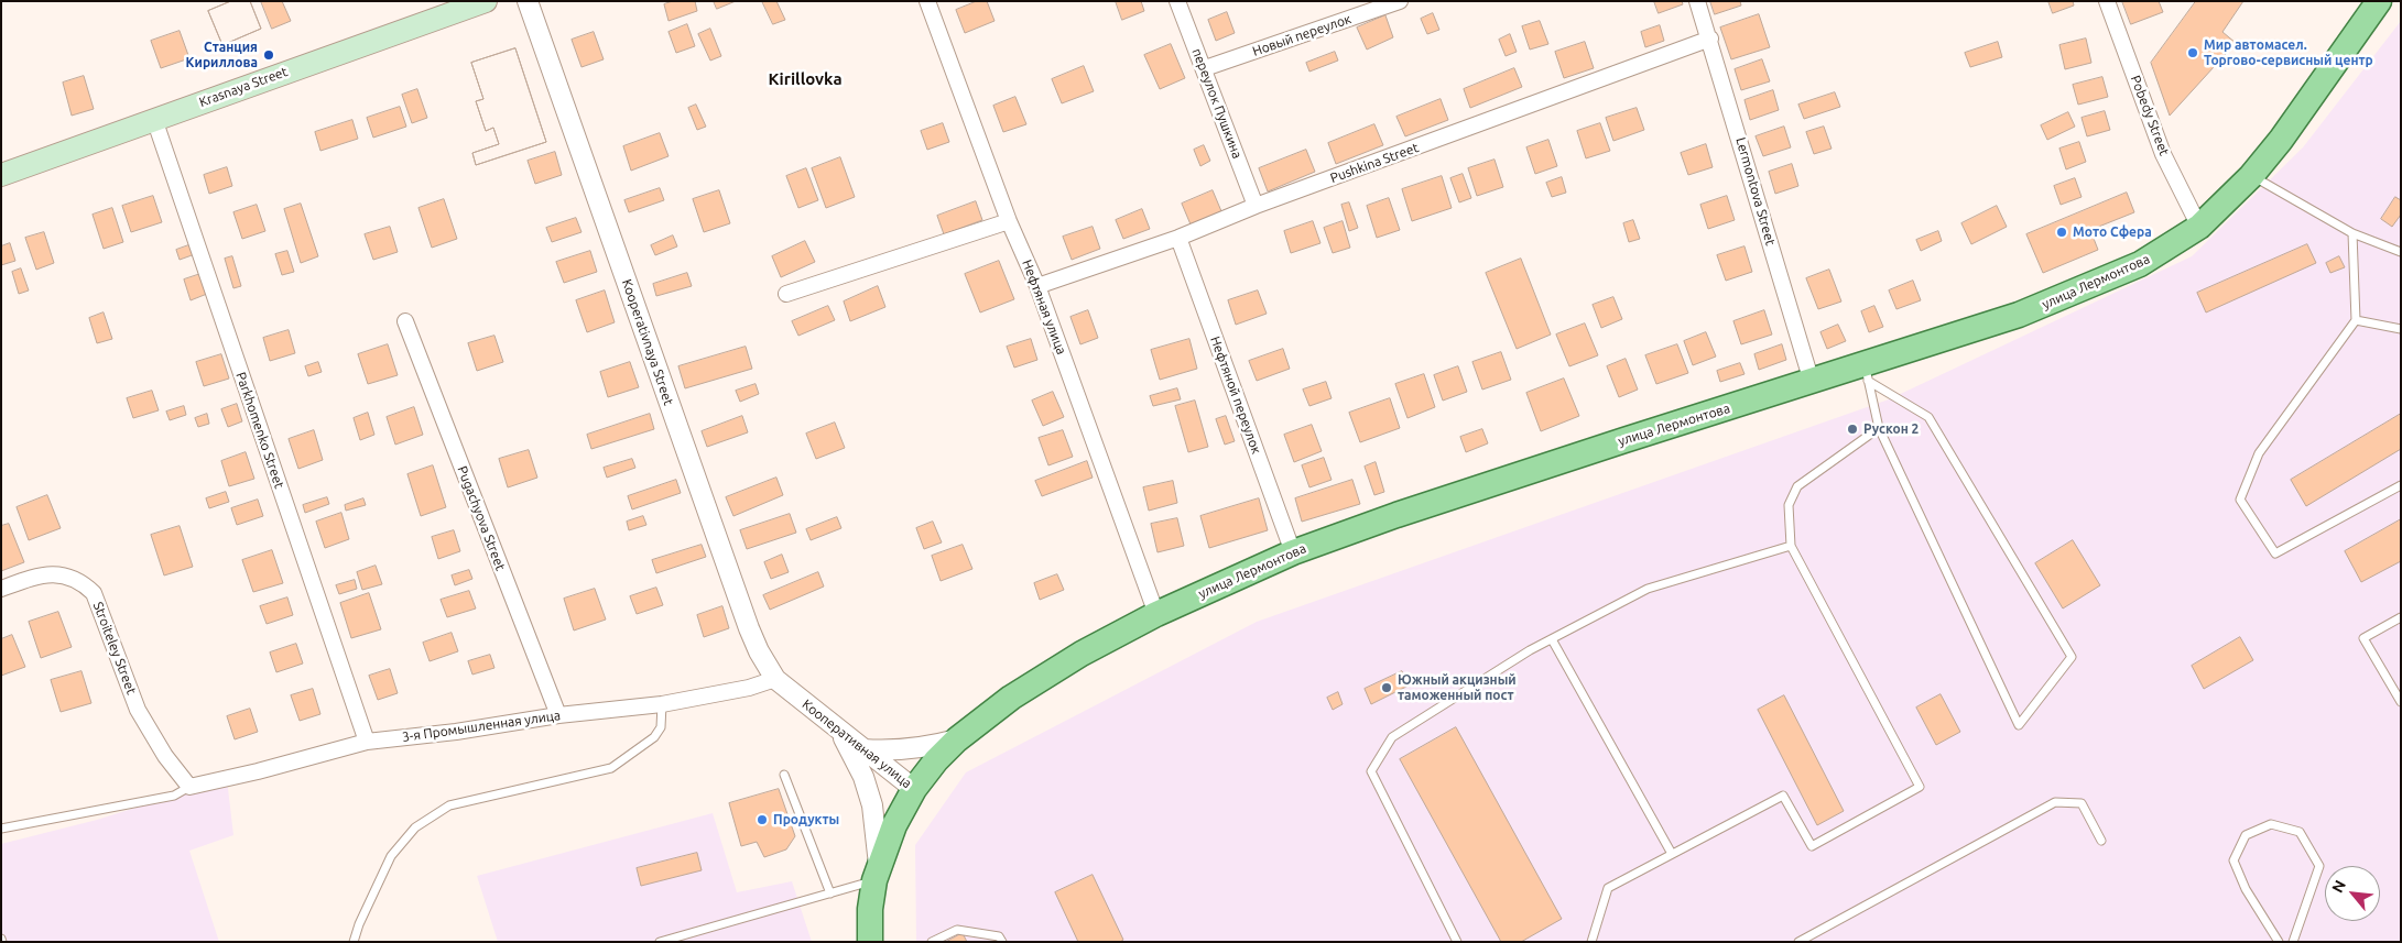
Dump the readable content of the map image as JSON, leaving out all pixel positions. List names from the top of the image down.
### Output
{
  "streets": {
    "main road": ["Krasnaya Street", "улица Лермонтова", "Кооперативная улица"],
    "street": [
      "Новый переулок",
      "переулок Пушкина",
      "Pobedy Street",
      "Pushkina Street",
      "Lermontova Street",
      "Нефтяная улица",
      "Kooperativnaya Street",
      "Нефтяной переулок",
      "Parkhomenko Street",
      "Pugachyova Street",
      "Stroiteley Street",
      "3-я Промышленная улица"
    ]
  },
  "crossings": [
    ["Новый переулок", "переулок Пушкина"],
    ["Krasnaya Street", "Parkhomenko Street"],
    ["переулок Пушкина", "Pushkina Street"],
    ["Pobedy Street", "улица Лермонтова"],
    ["Pushkina Street", "Lermontova Street"],
    ["Pushkina Street", "Нефтяная улица"],
    ["Pushkina Street", "Нефтяной переулок"],
    ["Lermontova Street", "улица Лермонтова"],
    ["улица Лермонтова", "Нефтяная улица"],
    ["улица Лермонтова", "Нефтяной переулок"],
    ["улица Лермонтова", "Кооперативная улица"],
    ["Kooperativnaya Street", "3-я Промышленная улица"],
    ["Kooperativnaya Street", "Кооперативная улица"],
    ["Parkhomenko Street", "3-я Промышленная улица"],
    ["Pugachyova Street", "3-я Промышленная улица"],
    ["Stroiteley Street", "3-я Промышленная улица"],
    ["3-я Промышленная улица", "Кооперативная улица"]
  ],
  "districts": ["Kirillovka"],
  "places": [
    "Мир автомасел. Торгово-сервисный центр",
    "Станция Кириллова",
    "Мото Сфера",
    "Рускон 2",
    "Южный акцизный таможенный пост",
    "Продукты"
  ],
  "north": "top left"
}
